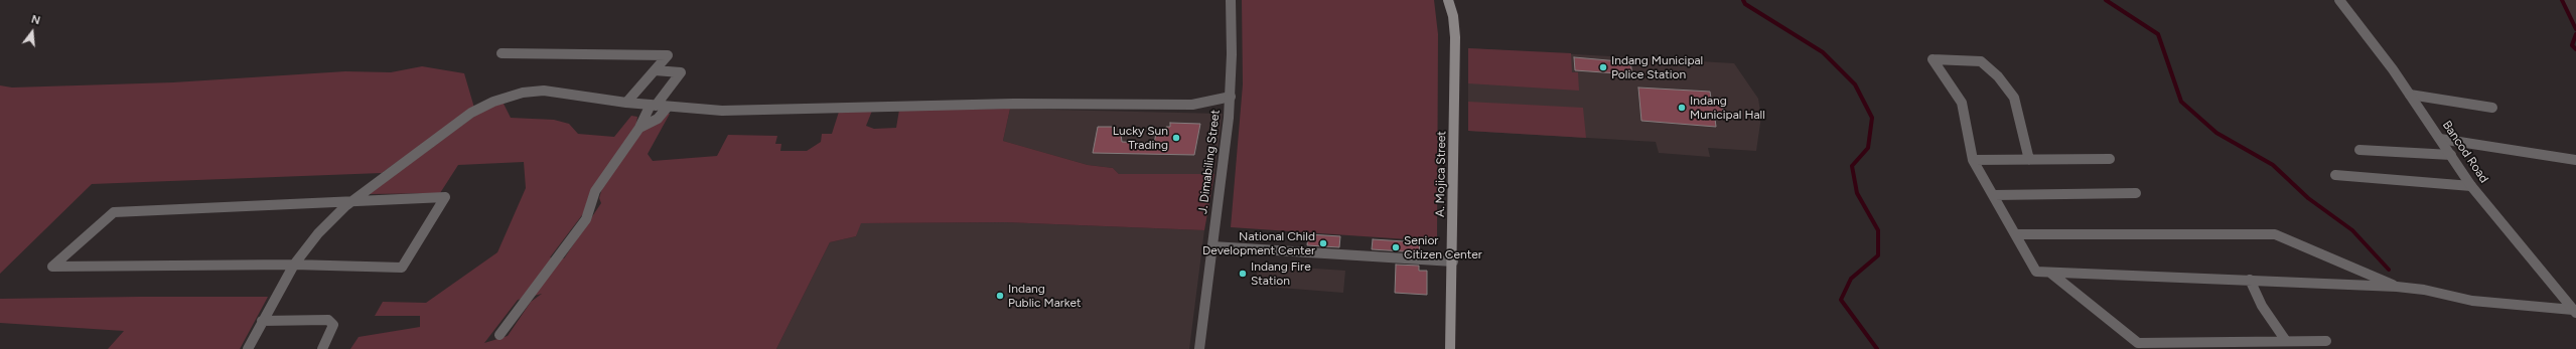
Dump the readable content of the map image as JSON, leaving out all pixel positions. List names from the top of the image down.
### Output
{
  "streets": {
    "main road": ["A. Mojica Street"],
    "street": ["Bancod Road", "J. Dimabiling Street"]
  },
  "places": [
    "Indang Municipal Police Station",
    "Indang Municipal Hall",
    "Lucky Sun Trading",
    "National Child Development Center",
    "Senior Citizen Center",
    "Indang Fire Station",
    "Indang Public Market"
  ],
  "north": "top"
}
